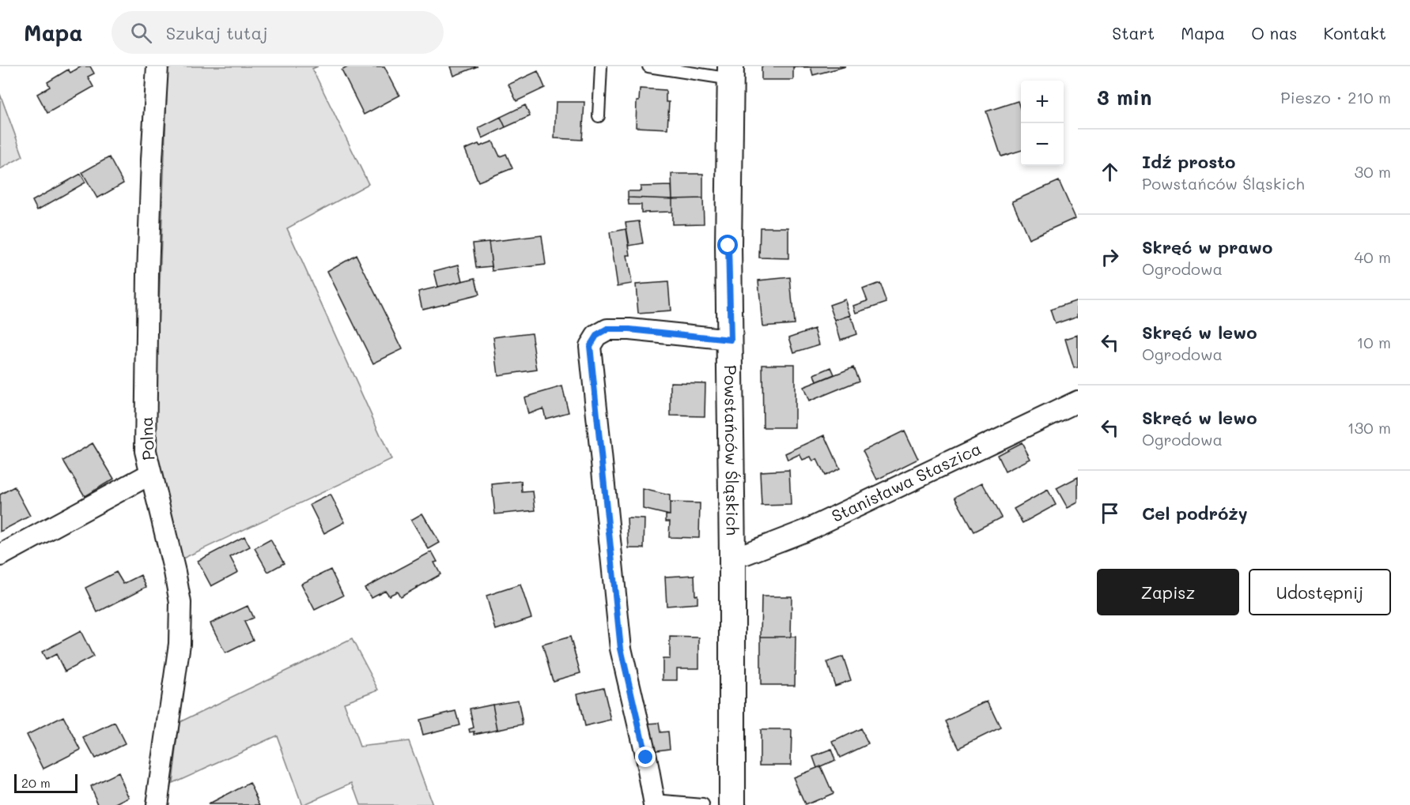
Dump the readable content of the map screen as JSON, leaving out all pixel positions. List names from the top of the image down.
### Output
{
  "streets": {
    "street": ["Polna", "Powstańców Śląskich", "Stanisława Staszica"]
  },
  "crossings": [
    ["Powstańców Śląskich", "Stanisława Staszica"]
  ],
  "scale_bar": "20 m",
  "page": {
    "header": "Mapa",
    "search": "Szukaj tutaj",
    "nav": [
      "Start",
      "Mapa",
      "O nas",
      "Kontakt"
    ],
    "heading": ["3 min", "Pieszo · 210 m"],
    "map_buttons": ["+", "−"],
    "list": [
      ["Idź prosto", "Powstańców Śląskich", "30 m"],
      ["Skręć w prawo", "Ogrodowa", "40 m"],
      ["Skręć w lewo", "Ogrodowa", "10 m"],
      ["Skręć w lewo", "Ogrodowa", "130 m"],
      "Cel podróży"
    ],
    "buttons": ["Zapisz", "Udostępnij"],
    "scale": "20 m"
  }
}
